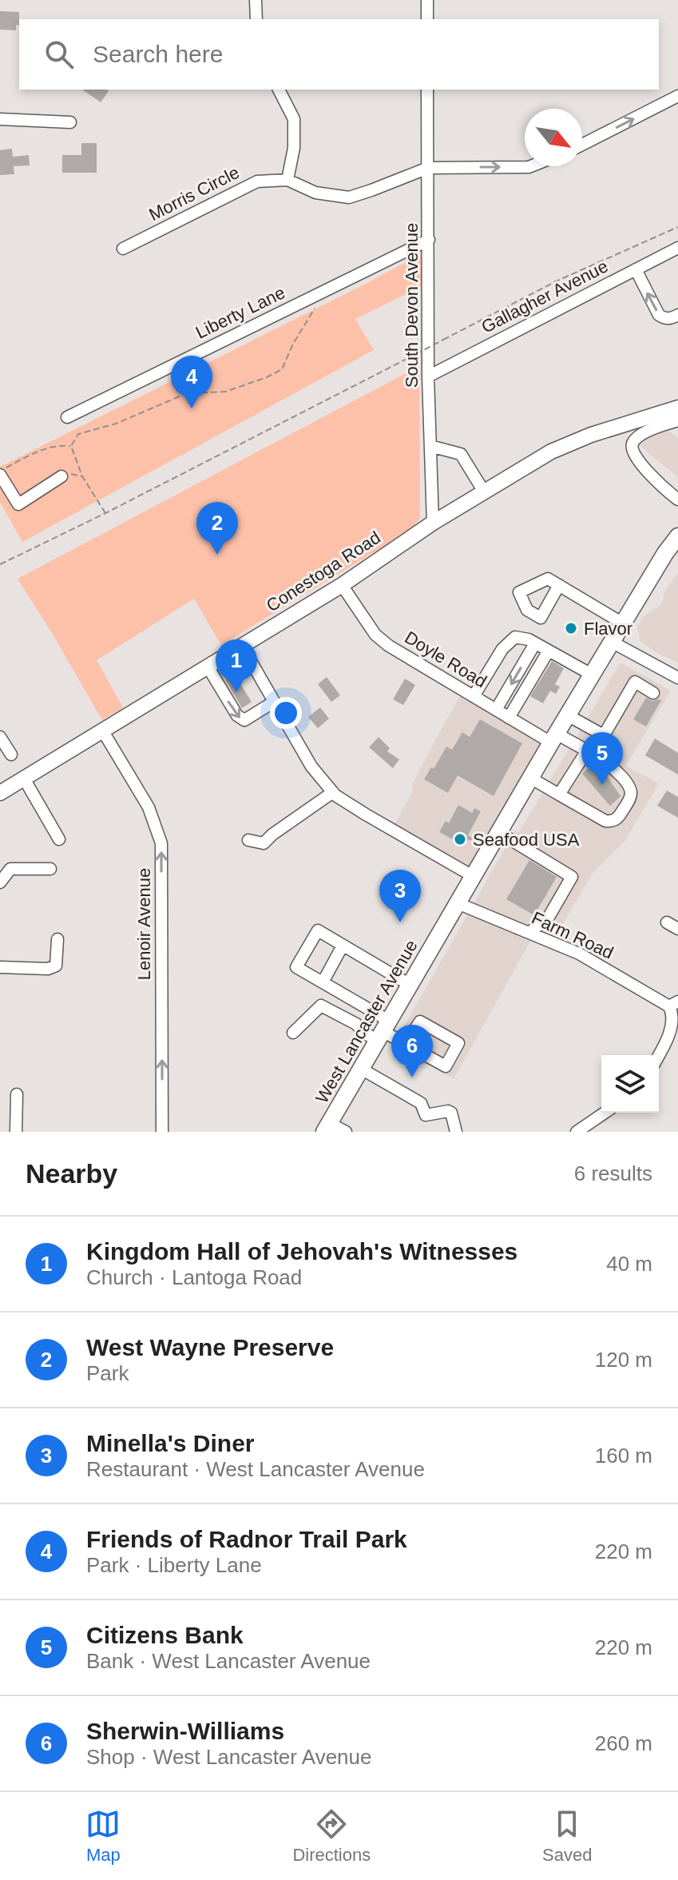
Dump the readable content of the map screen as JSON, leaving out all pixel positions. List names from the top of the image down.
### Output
{
  "streets": {
    "highway": ["West Lancaster Avenue"],
    "main road": ["Conestoga Road"],
    "street": [
      "Morris Circle",
      "Gallagher Avenue",
      "South Devon Avenue",
      "Liberty Lane",
      "Doyle Road",
      "Lenoir Avenue",
      "Farm Road"
    ]
  },
  "crossings": [
    ["Morris Circle", "South Devon Avenue"],
    ["Gallagher Avenue", "South Devon Avenue"],
    ["South Devon Avenue", "Liberty Lane"],
    ["South Devon Avenue", "Conestoga Road"],
    ["Conestoga Road", "Doyle Road"],
    ["Conestoga Road", "Lenoir Avenue"],
    ["Doyle Road", "West Lancaster Avenue"],
    ["Farm Road", "West Lancaster Avenue"]
  ],
  "one_way": ["Lenoir Avenue"],
  "places": ["Flavor", "Seafood USA"],
  "north": "bottom right",
  "page": {
    "search": "Search here",
    "pins": [
      "4",
      "2",
      "1",
      "5",
      "3",
      "6"
    ],
    "heading": ["Nearby", "6 results"],
    "list": [
      {
        "mark": "1",
        "name": "Kingdom Hall of Jehovah's Witnesses",
        "note": "Church · Lantoga Road",
        "value": "40 m"
      },
      {
        "mark": "2",
        "name": "West Wayne Preserve",
        "note": "Park",
        "value": "120 m"
      },
      {
        "mark": "3",
        "name": "Minella's Diner",
        "note": "Restaurant · West Lancaster Avenue",
        "value": "160 m"
      },
      {
        "mark": "4",
        "name": "Friends of Radnor Trail Park",
        "note": "Park · Liberty Lane",
        "value": "220 m"
      },
      {
        "mark": "5",
        "name": "Citizens Bank",
        "note": "Bank · West Lancaster Avenue",
        "value": "220 m"
      },
      {
        "mark": "6",
        "name": "Sherwin-Williams",
        "note": "Shop · West Lancaster Avenue",
        "value": "260 m"
      }
    ],
    "nav": ["Map", "Directions", "Saved"]
  }
}
